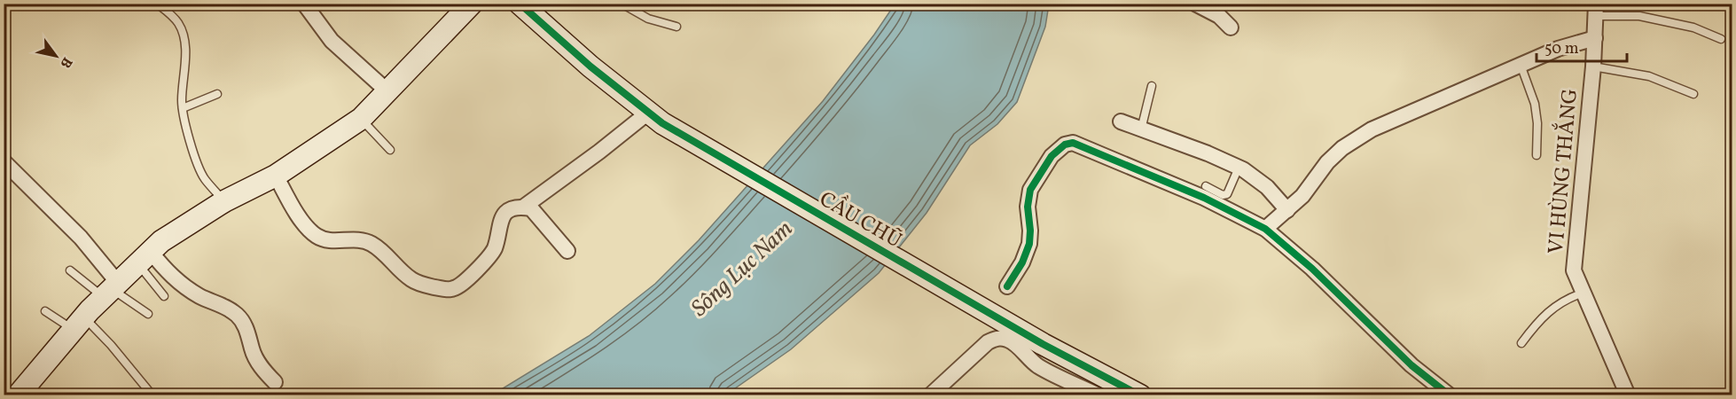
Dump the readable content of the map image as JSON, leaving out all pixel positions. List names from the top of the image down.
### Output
{
  "streets": {
    "street": ["VI HÙNG THẮNG", "CẦU CHŨ"]
  },
  "water": ["Sông Lục Nam"],
  "scale_bar": "50 m",
  "north": "bottom right"
}
